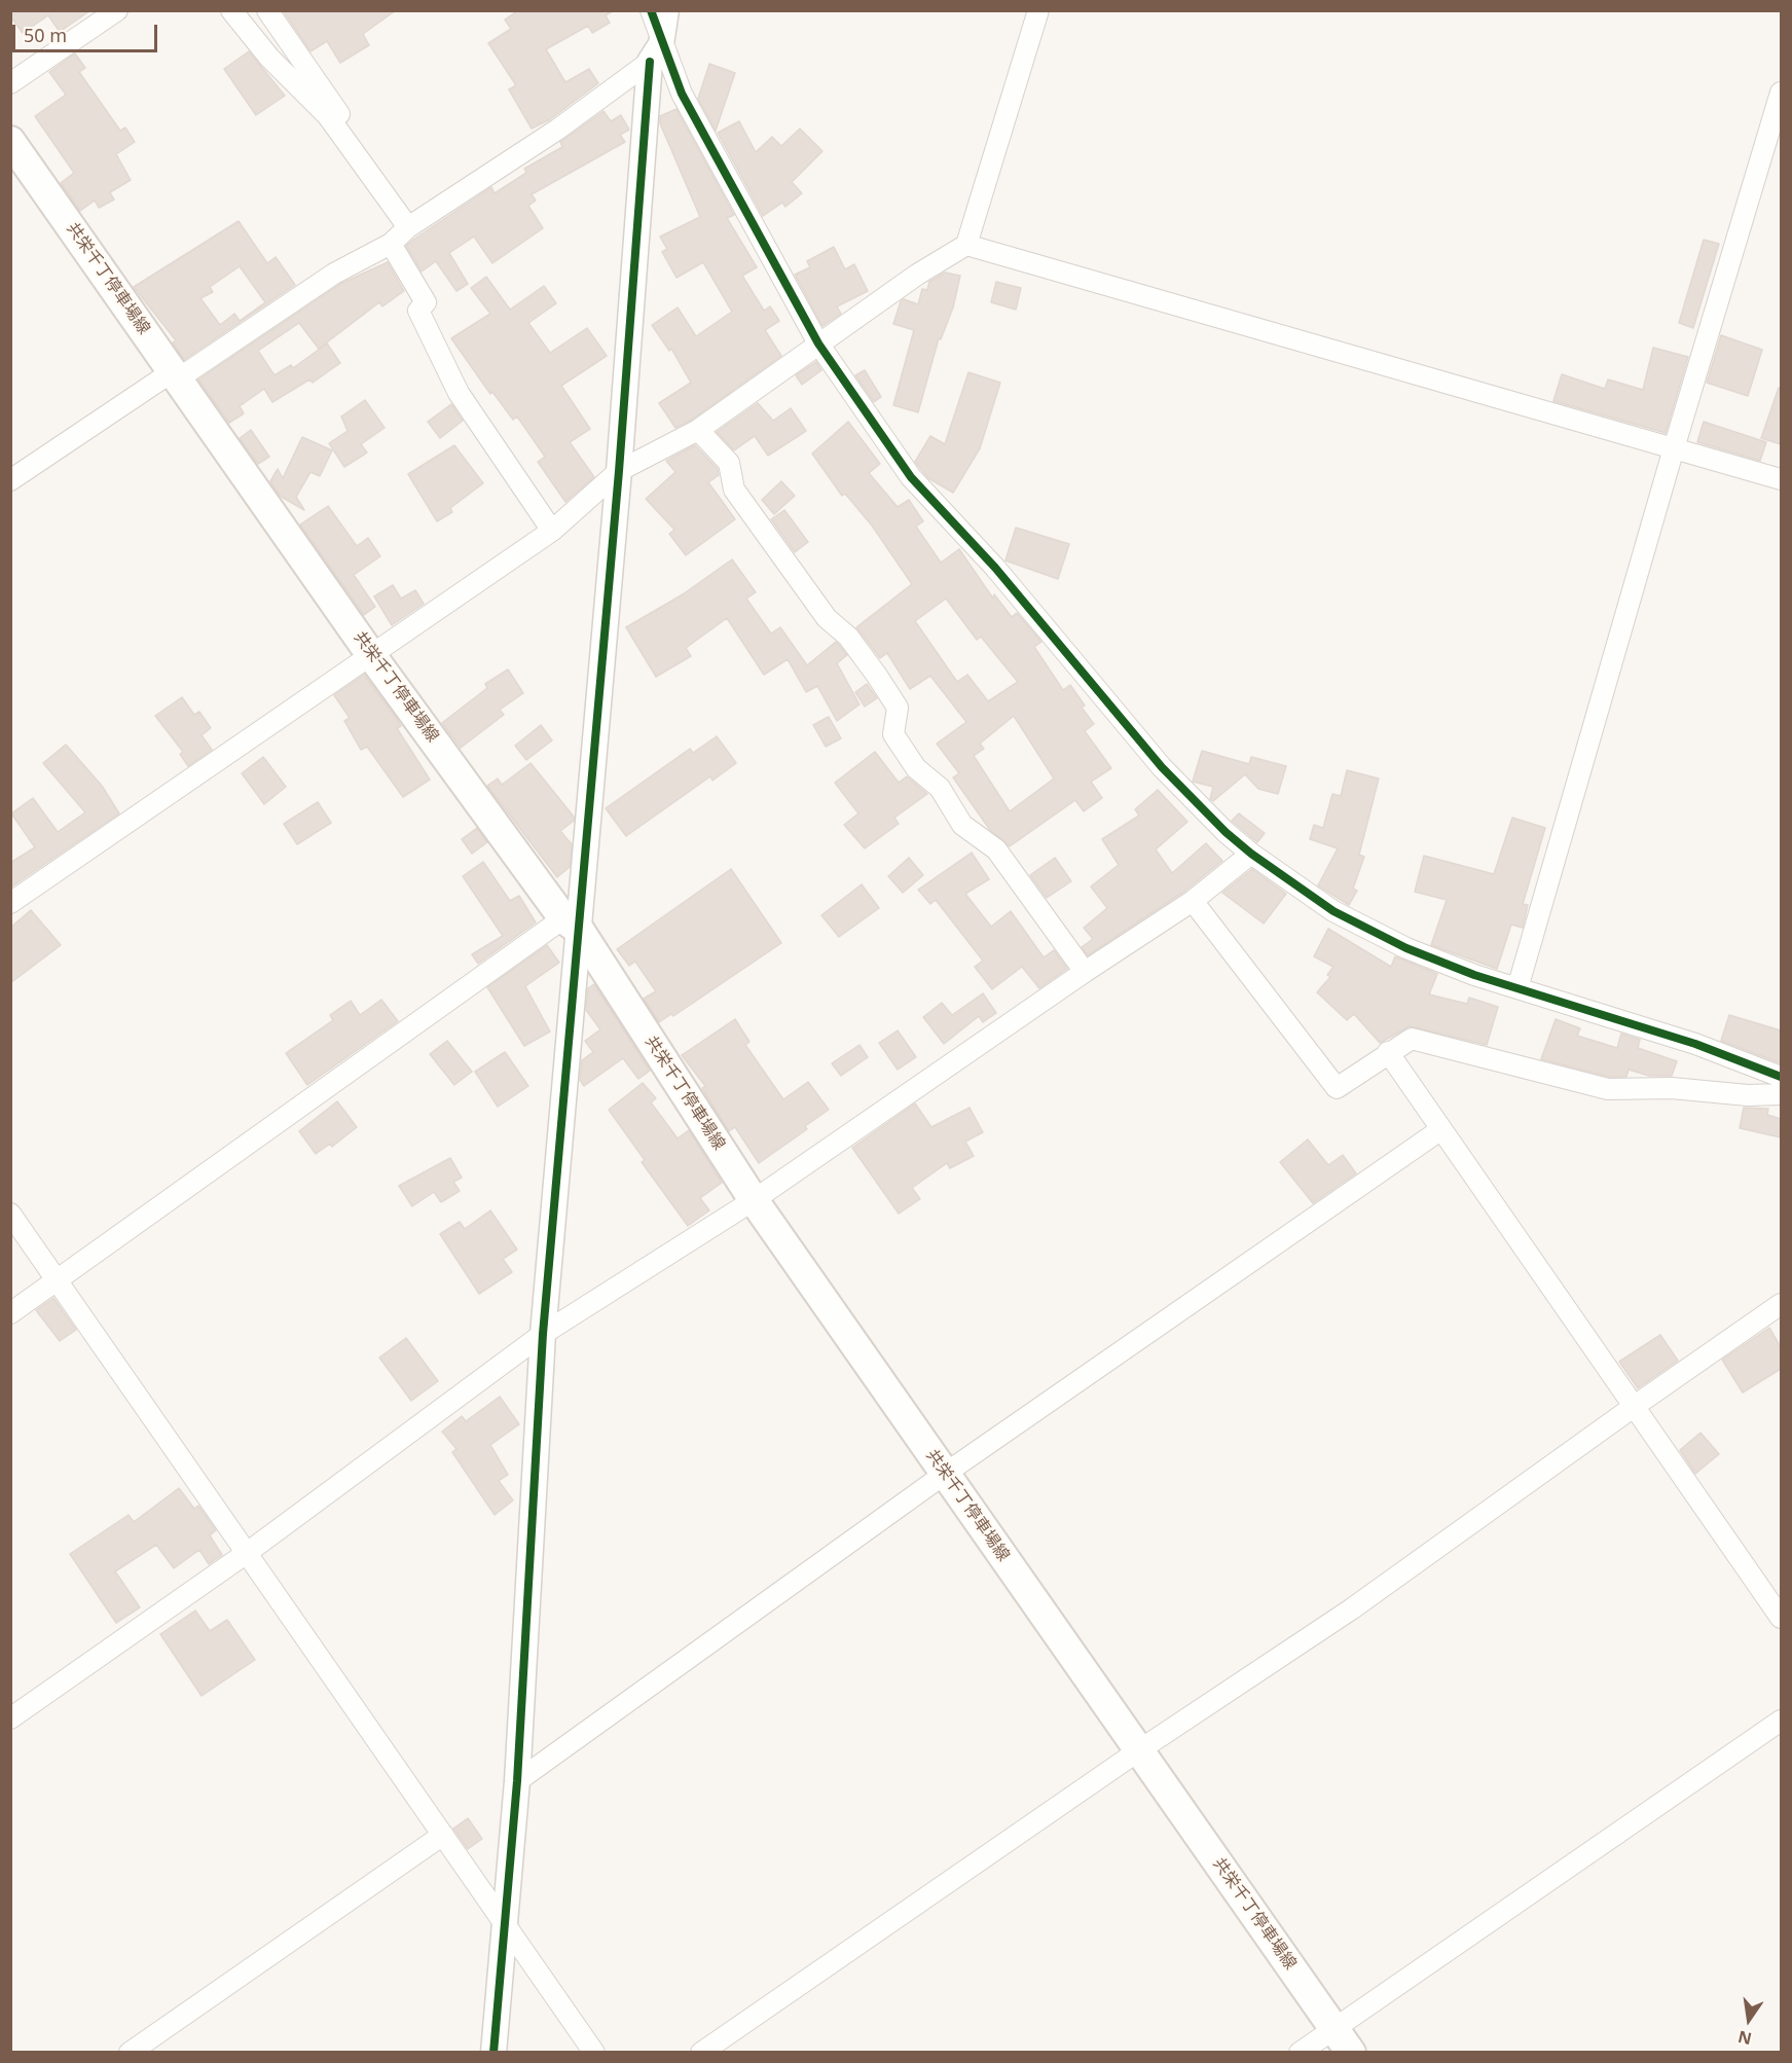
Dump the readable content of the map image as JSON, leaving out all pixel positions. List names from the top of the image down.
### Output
{
  "streets": {
    "main road": ["共栄千丁停車場線"]
  },
  "scale_bar": "50 m",
  "north": "bottom"
}
